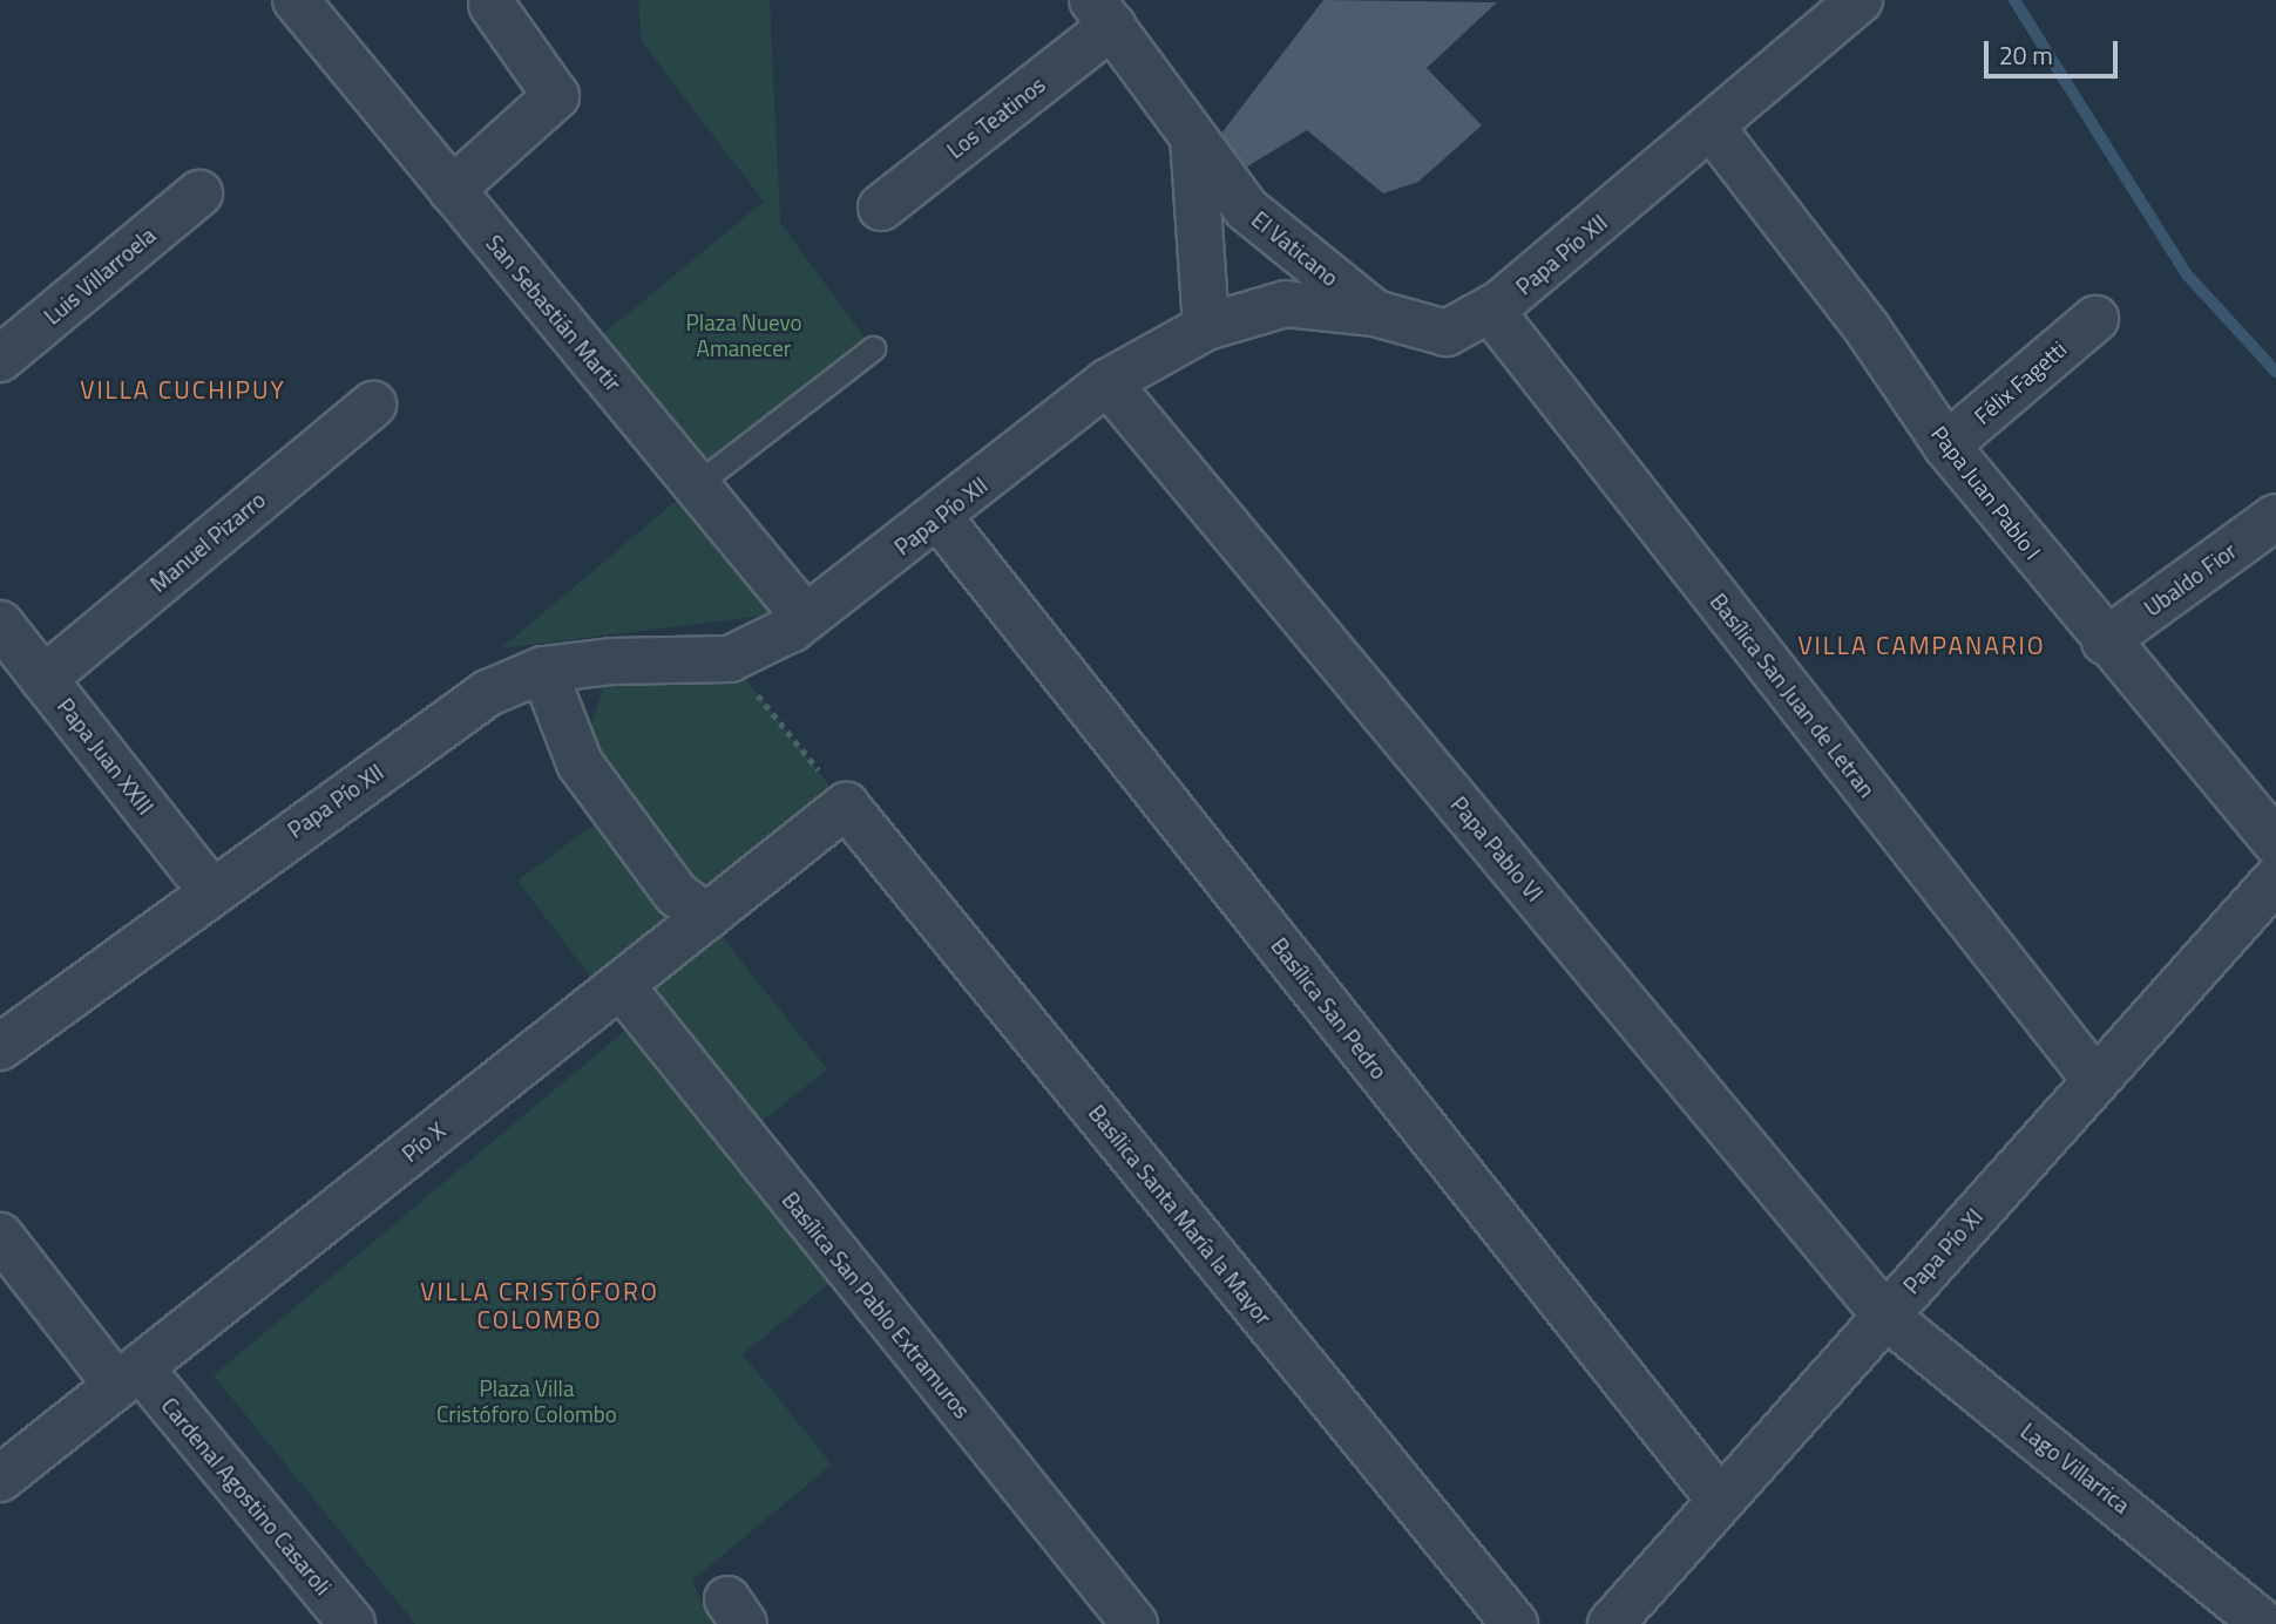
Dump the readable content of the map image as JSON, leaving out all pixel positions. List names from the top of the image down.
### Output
{
  "streets": {
    "street": [
      "Los Teatinos",
      "El Vaticano",
      "Papa Pío XII",
      "Luis Villarroela",
      "San Sebastián Martir",
      "Félix Fagetti",
      "Papa Juan Pablo I",
      "Manuel Pizarro",
      "Ubaldo Fior",
      "Basílica San Juan de Letran",
      "Papa Juan XXIII",
      "Papa Pablo VI",
      "Basílica San Pedro",
      "Pío X",
      "Basílica Santa María la Mayor",
      "Papa Pío XI",
      "Basílica San Pablo Extramuros",
      "Lago Villarrica",
      "Cardenal Agostino Casaroli"
    ]
  },
  "crossings": [
    ["Los Teatinos", "El Vaticano"],
    ["El Vaticano", "Papa Pío XII"],
    ["Papa Pío XII", "San Sebastián Martir"],
    ["Papa Pío XII", "Papa Juan Pablo I"],
    ["Papa Pío XII", "Basílica San Juan de Letran"],
    ["Papa Pío XII", "Papa Juan XXIII"],
    ["Papa Pío XII", "Papa Pablo VI"],
    ["Papa Pío XII", "Basílica San Pedro"],
    ["Félix Fagetti", "Papa Juan Pablo I"],
    ["Papa Juan Pablo I", "Ubaldo Fior"],
    ["Manuel Pizarro", "Papa Juan XXIII"],
    ["Basílica San Juan de Letran", "Papa Pío XI"],
    ["Papa Pablo VI", "Papa Pío XI"],
    ["Papa Pablo VI", "Lago Villarrica"],
    ["Basílica San Pedro", "Papa Pío XI"],
    ["Pío X", "Basílica Santa María la Mayor"],
    ["Pío X", "Basílica San Pablo Extramuros"],
    ["Pío X", "Cardenal Agostino Casaroli"],
    ["Papa Pío XI", "Lago Villarrica"]
  ],
  "districts": ["VILLA CUCHIPUY", "VILLA CAMPANARIO", "VILLA CRISTÓFORO COLOMBO"],
  "parks": ["Plaza Nuevo Amanecer", "Plaza Villa Cristóforo Colombo"],
  "scale_bar": "20 m"
}
